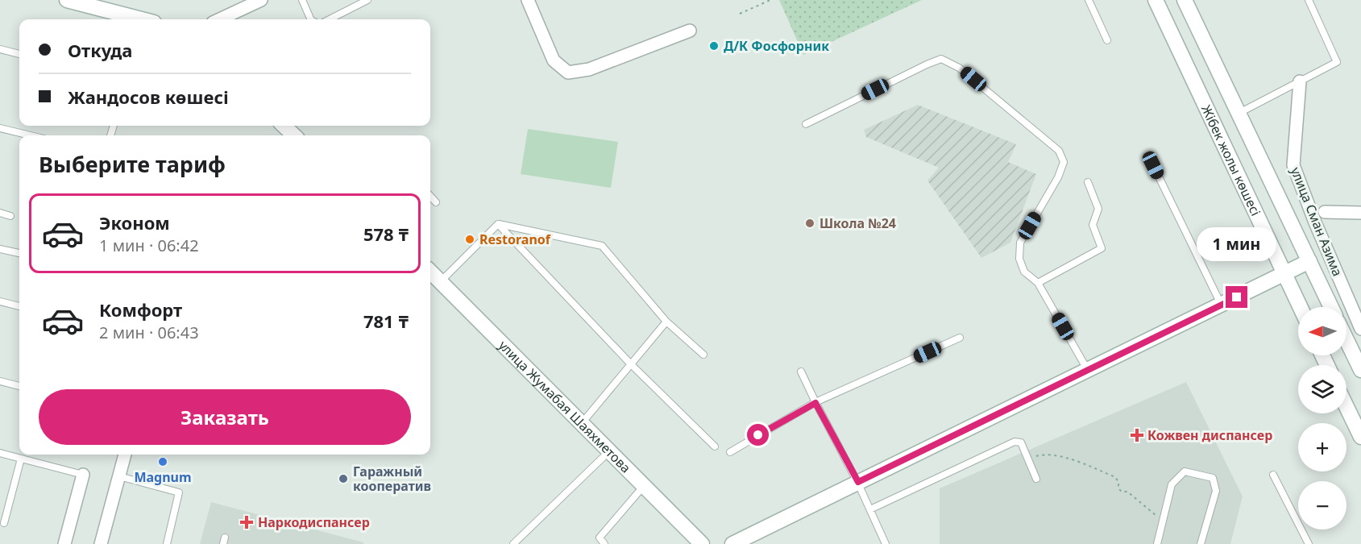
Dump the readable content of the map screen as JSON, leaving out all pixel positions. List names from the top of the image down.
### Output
{
  "streets": {
    "street": ["Жібек жолы көшесі", "улица Сман Азима", "улица Жумабая Шаяхметова"]
  },
  "places": {
    "other": [
      "Д/К Фосфорник",
      "Школа №24",
      "Restoranof",
      "Magnum",
      "Гаражный кооператив"
    ],
    "health": ["Кожвен диспансер", "Наркодиспансер"]
  },
  "north": "left",
  "page": {
    "banner": ["Откуда", "Жандосов көшесі"],
    "heading": "Выберите тариф",
    "list": [
      {
        "name": "Эконом",
        "note": "1 мин · 06:42",
        "value": "578 ₸"
      },
      {
        "name": "Комфорт",
        "note": "2 мин · 06:43",
        "value": "781 ₸"
      }
    ],
    "bubble": "1 мин",
    "map_buttons": ["+", "−"],
    "buttons": "Заказать"
  }
}
